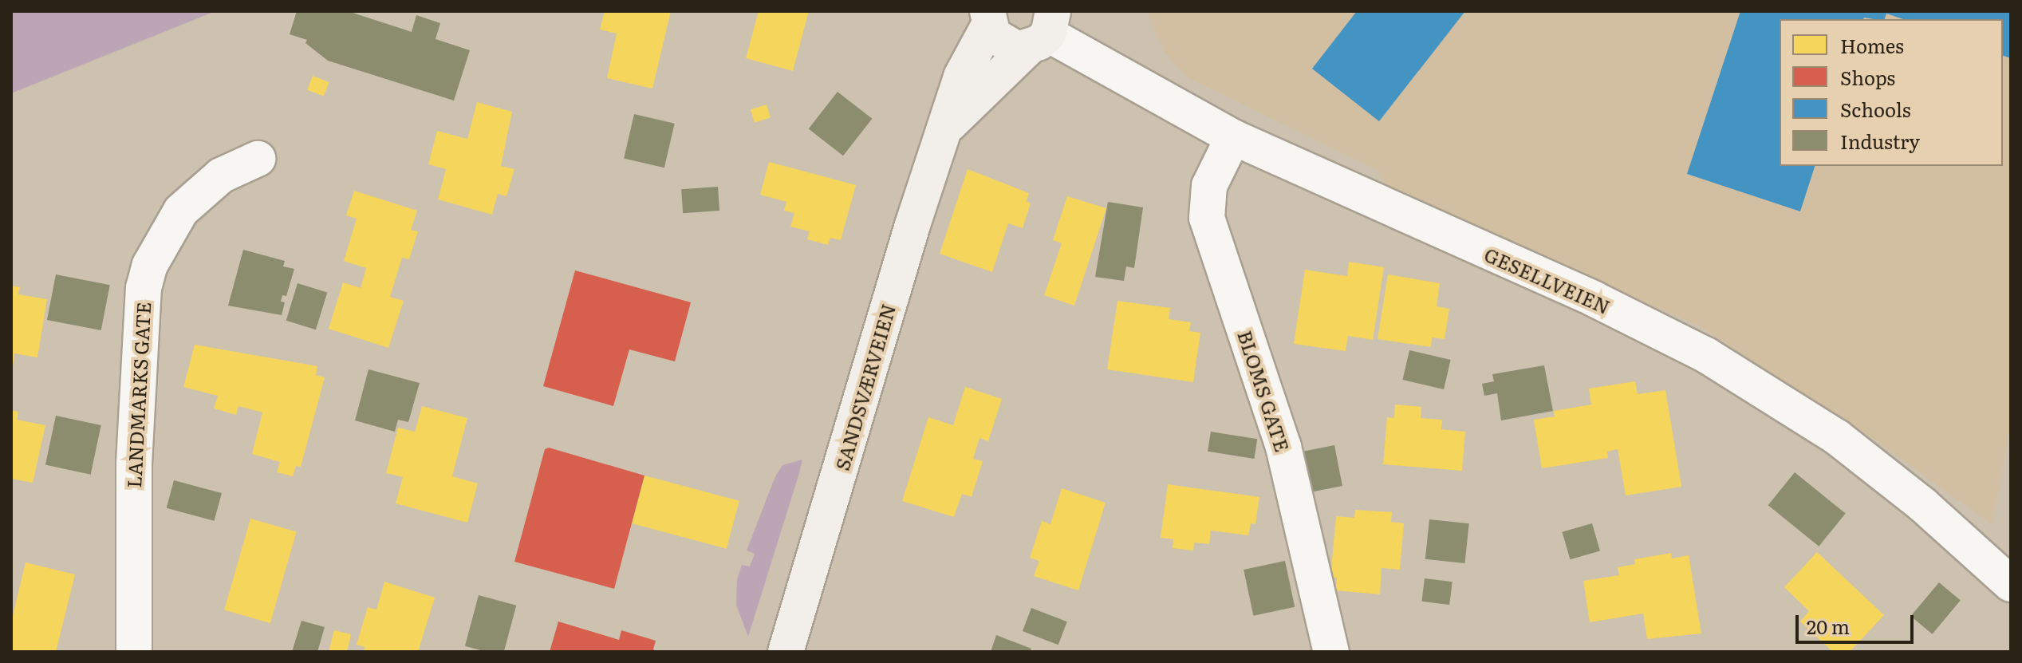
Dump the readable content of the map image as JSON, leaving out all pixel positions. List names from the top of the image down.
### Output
{
  "streets": {
    "street": [
      "GESELLVEIEN",
      "SANDSVÆRVEIEN",
      "BLOMS GATE",
      "LANDMARKS GATE"
    ]
  },
  "crossings": [
    ["GESELLVEIEN", "SANDSVÆRVEIEN"],
    ["GESELLVEIEN", "BLOMS GATE"]
  ],
  "legend": [
    "Homes",
    "Shops",
    "Schools",
    "Industry"
  ],
  "scale_bar": "20 m"
}
